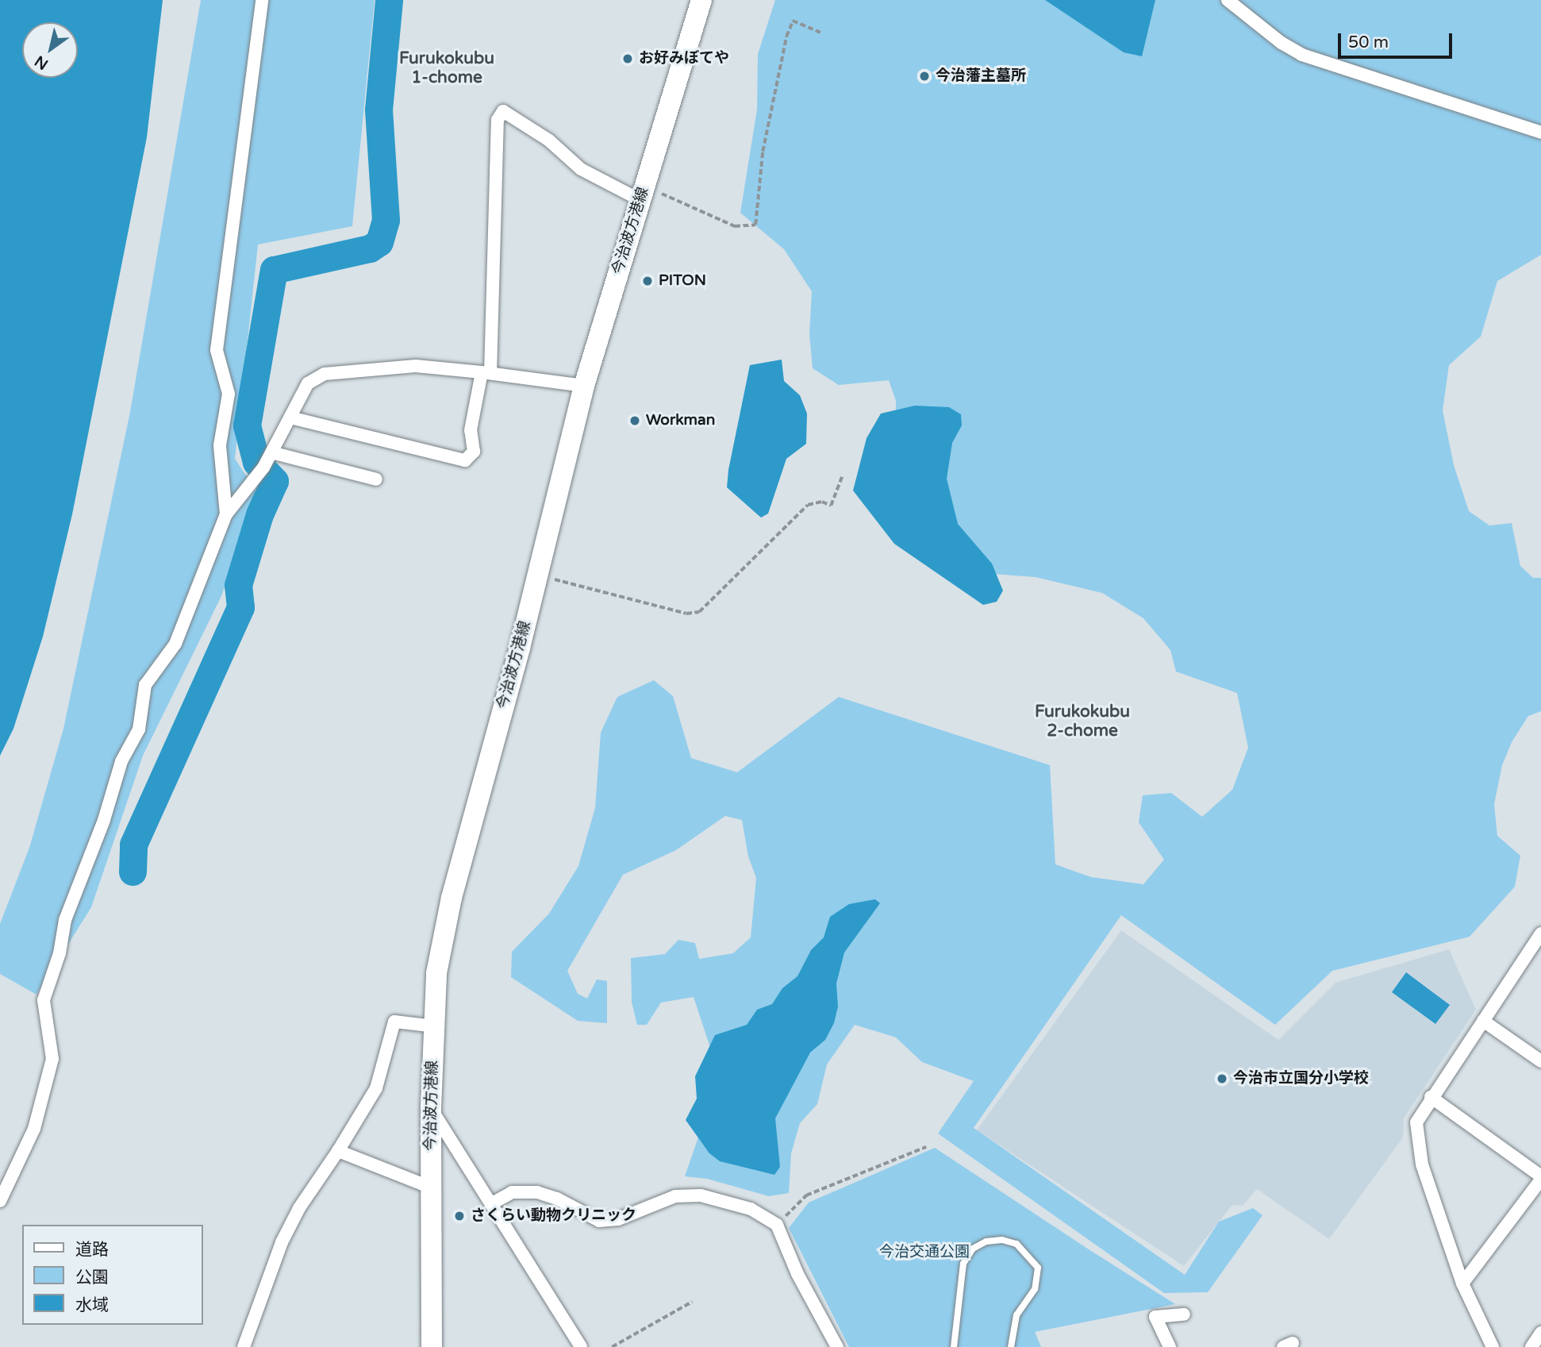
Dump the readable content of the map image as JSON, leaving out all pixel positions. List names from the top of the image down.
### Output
{
  "streets": {
    "main road": ["今治波方港線"]
  },
  "districts": ["Furukokubu 1-chome", "Furukokubu 2-chome"],
  "parks": ["今治交通公園"],
  "places": [
    "お好みぼてや",
    "今治藩主墓所",
    "PITON",
    "Workman",
    "今治市立国分小学校",
    "さくらい動物クリニック"
  ],
  "legend": ["道路", "公園", "水域"],
  "scale_bar": "50 m",
  "north": "bottom left"
}
